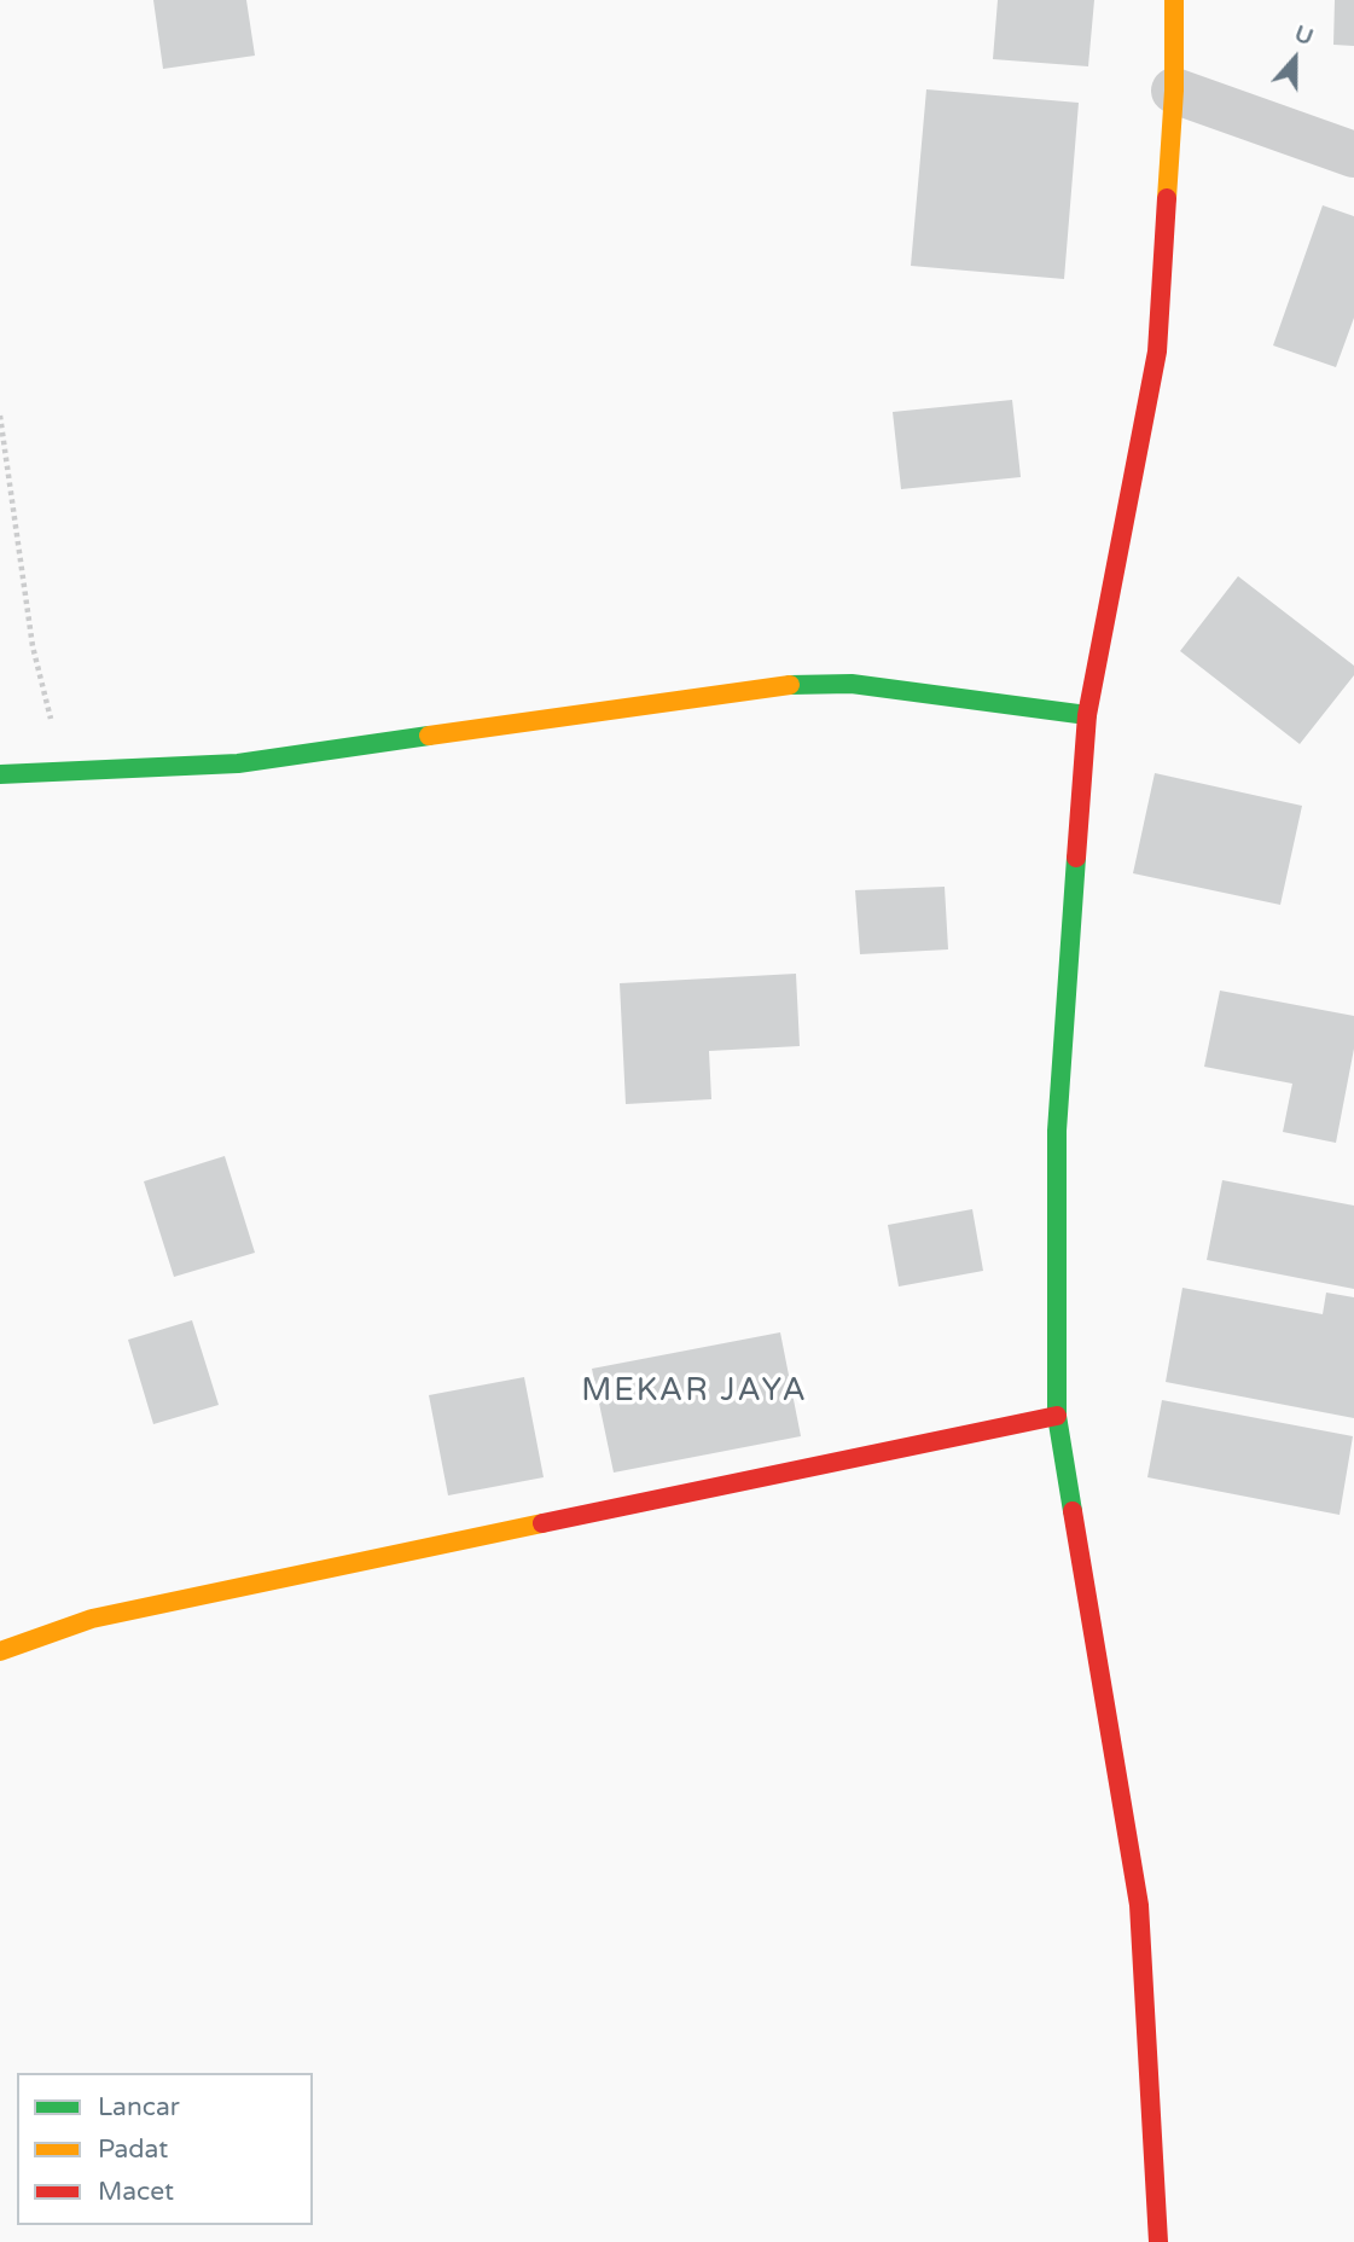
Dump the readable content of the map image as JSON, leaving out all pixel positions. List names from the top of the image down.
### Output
{
  "districts": ["MEKAR JAYA"],
  "legend": ["Lancar", "Padat", "Macet"],
  "north": "top"
}
